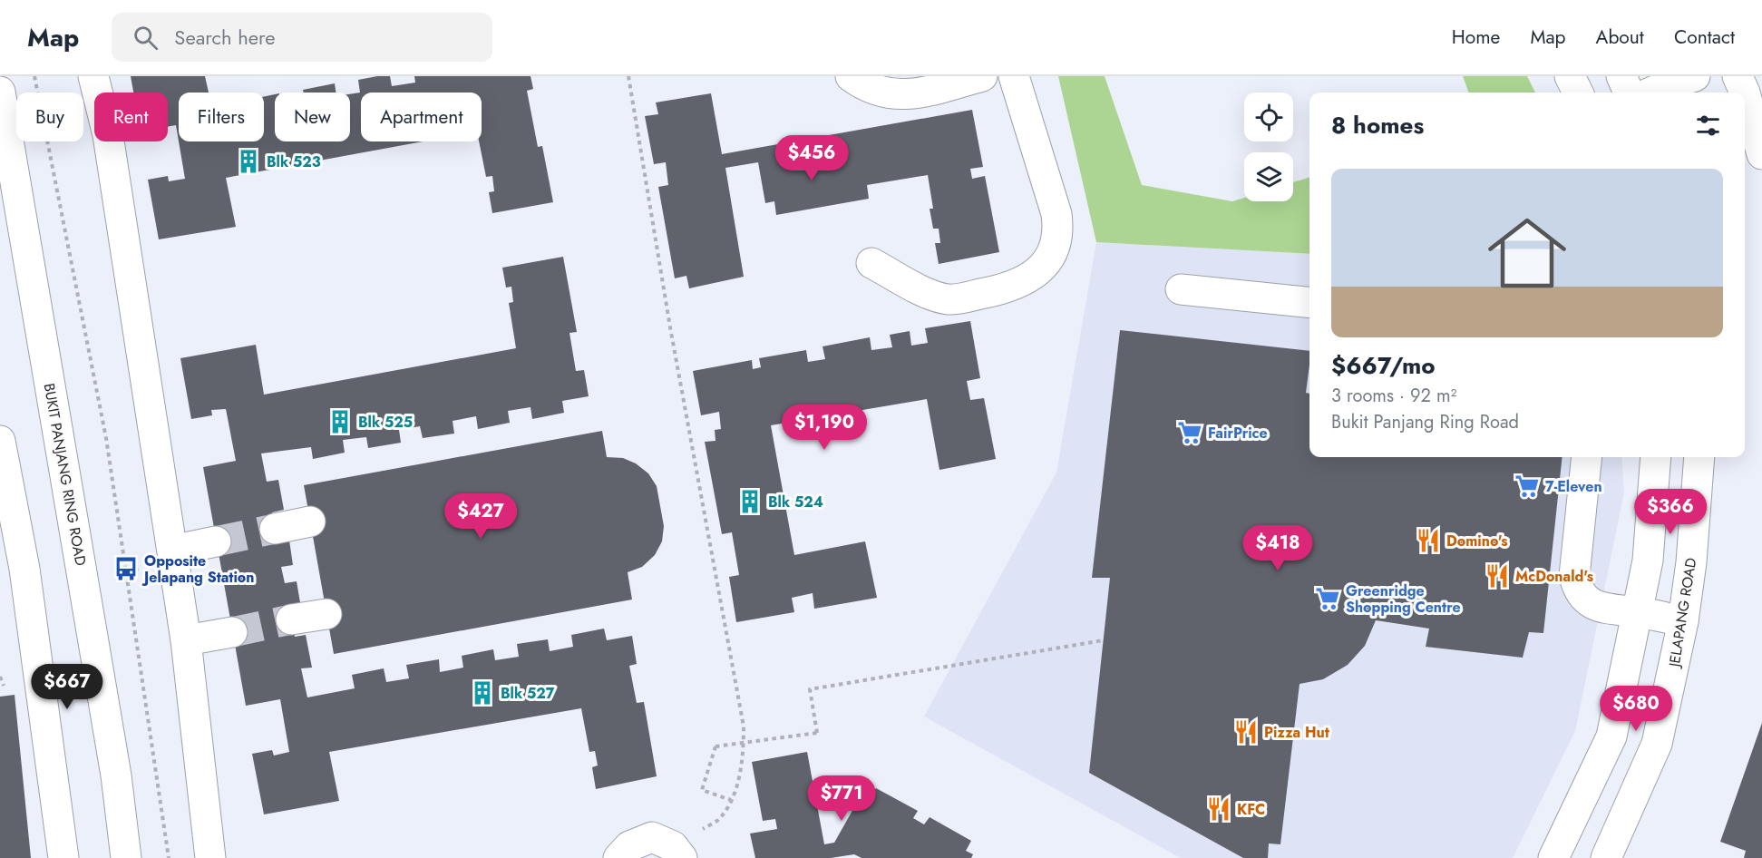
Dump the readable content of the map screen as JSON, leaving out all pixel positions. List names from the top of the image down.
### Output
{
  "streets": {
    "main road": ["BUKIT PANJANG RING ROAD", "JELAPANG ROAD"]
  },
  "places": {
    "building": [
      "Blk 523",
      "Blk 525",
      "Blk 524",
      "Blk 527"
    ],
    "supermarket": ["FairPrice", "7-Eleven", "Greenridge Shopping Centre"],
    "restaurant": [
      "Domino's",
      "McDonald's",
      "Pizza Hut",
      "KFC"
    ],
    "bus stop": ["Opposite Jelapang Station"]
  },
  "page": {
    "header": "Map",
    "search": "Search here",
    "nav": [
      "Home",
      "Map",
      "About",
      "Contact"
    ],
    "chip": [
      "Buy",
      "Rent",
      "Filters",
      "New",
      "Apartment"
    ],
    "heading": "8 homes",
    "price": [
      "$456",
      "$1,190",
      "$366",
      "$427",
      "$418",
      "$667",
      "$680",
      "$771"
    ],
    "list": [
      {
        "name": "$667/mo",
        "note": "3 rooms · 92 m² · Bukit Panjang Ring Road"
      }
    ]
  }
}
